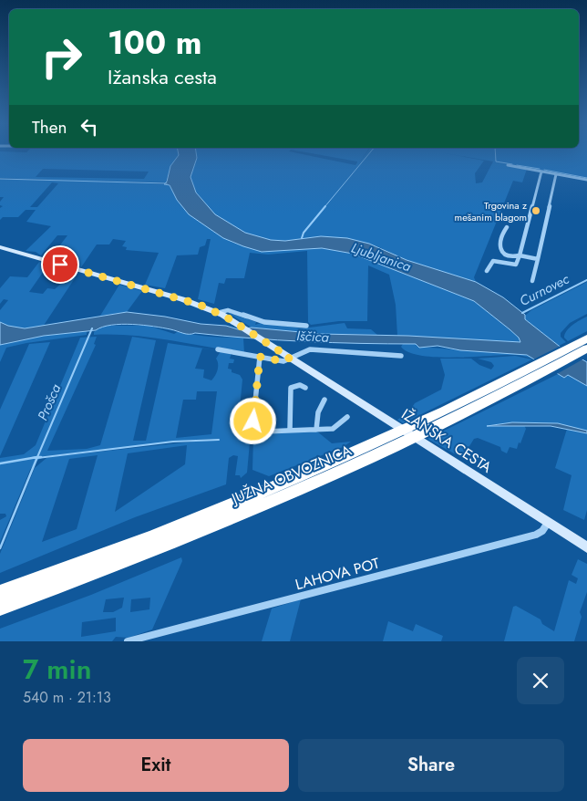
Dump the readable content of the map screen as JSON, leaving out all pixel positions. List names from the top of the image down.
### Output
{
  "streets": {
    "highway": ["JUŽNA OBVOZNICA"],
    "main road": ["IŽANSKA CESTA"],
    "street": ["LAHOVA POT"]
  },
  "crossings": [
    ["IŽANSKA CESTA", "LAHOVA POT"]
  ],
  "water": [
    "Ljubljanica",
    "Curnovec",
    "Iščica",
    "Prošca"
  ],
  "places": ["Trgovina z mešanim blagom"],
  "page": {
    "turn": ["100 m", "Ižanska cesta"],
    "then": "Then",
    "heading": ["7 min", "540 m · 21:13"],
    "buttons": ["Exit", "Share"]
  }
}
